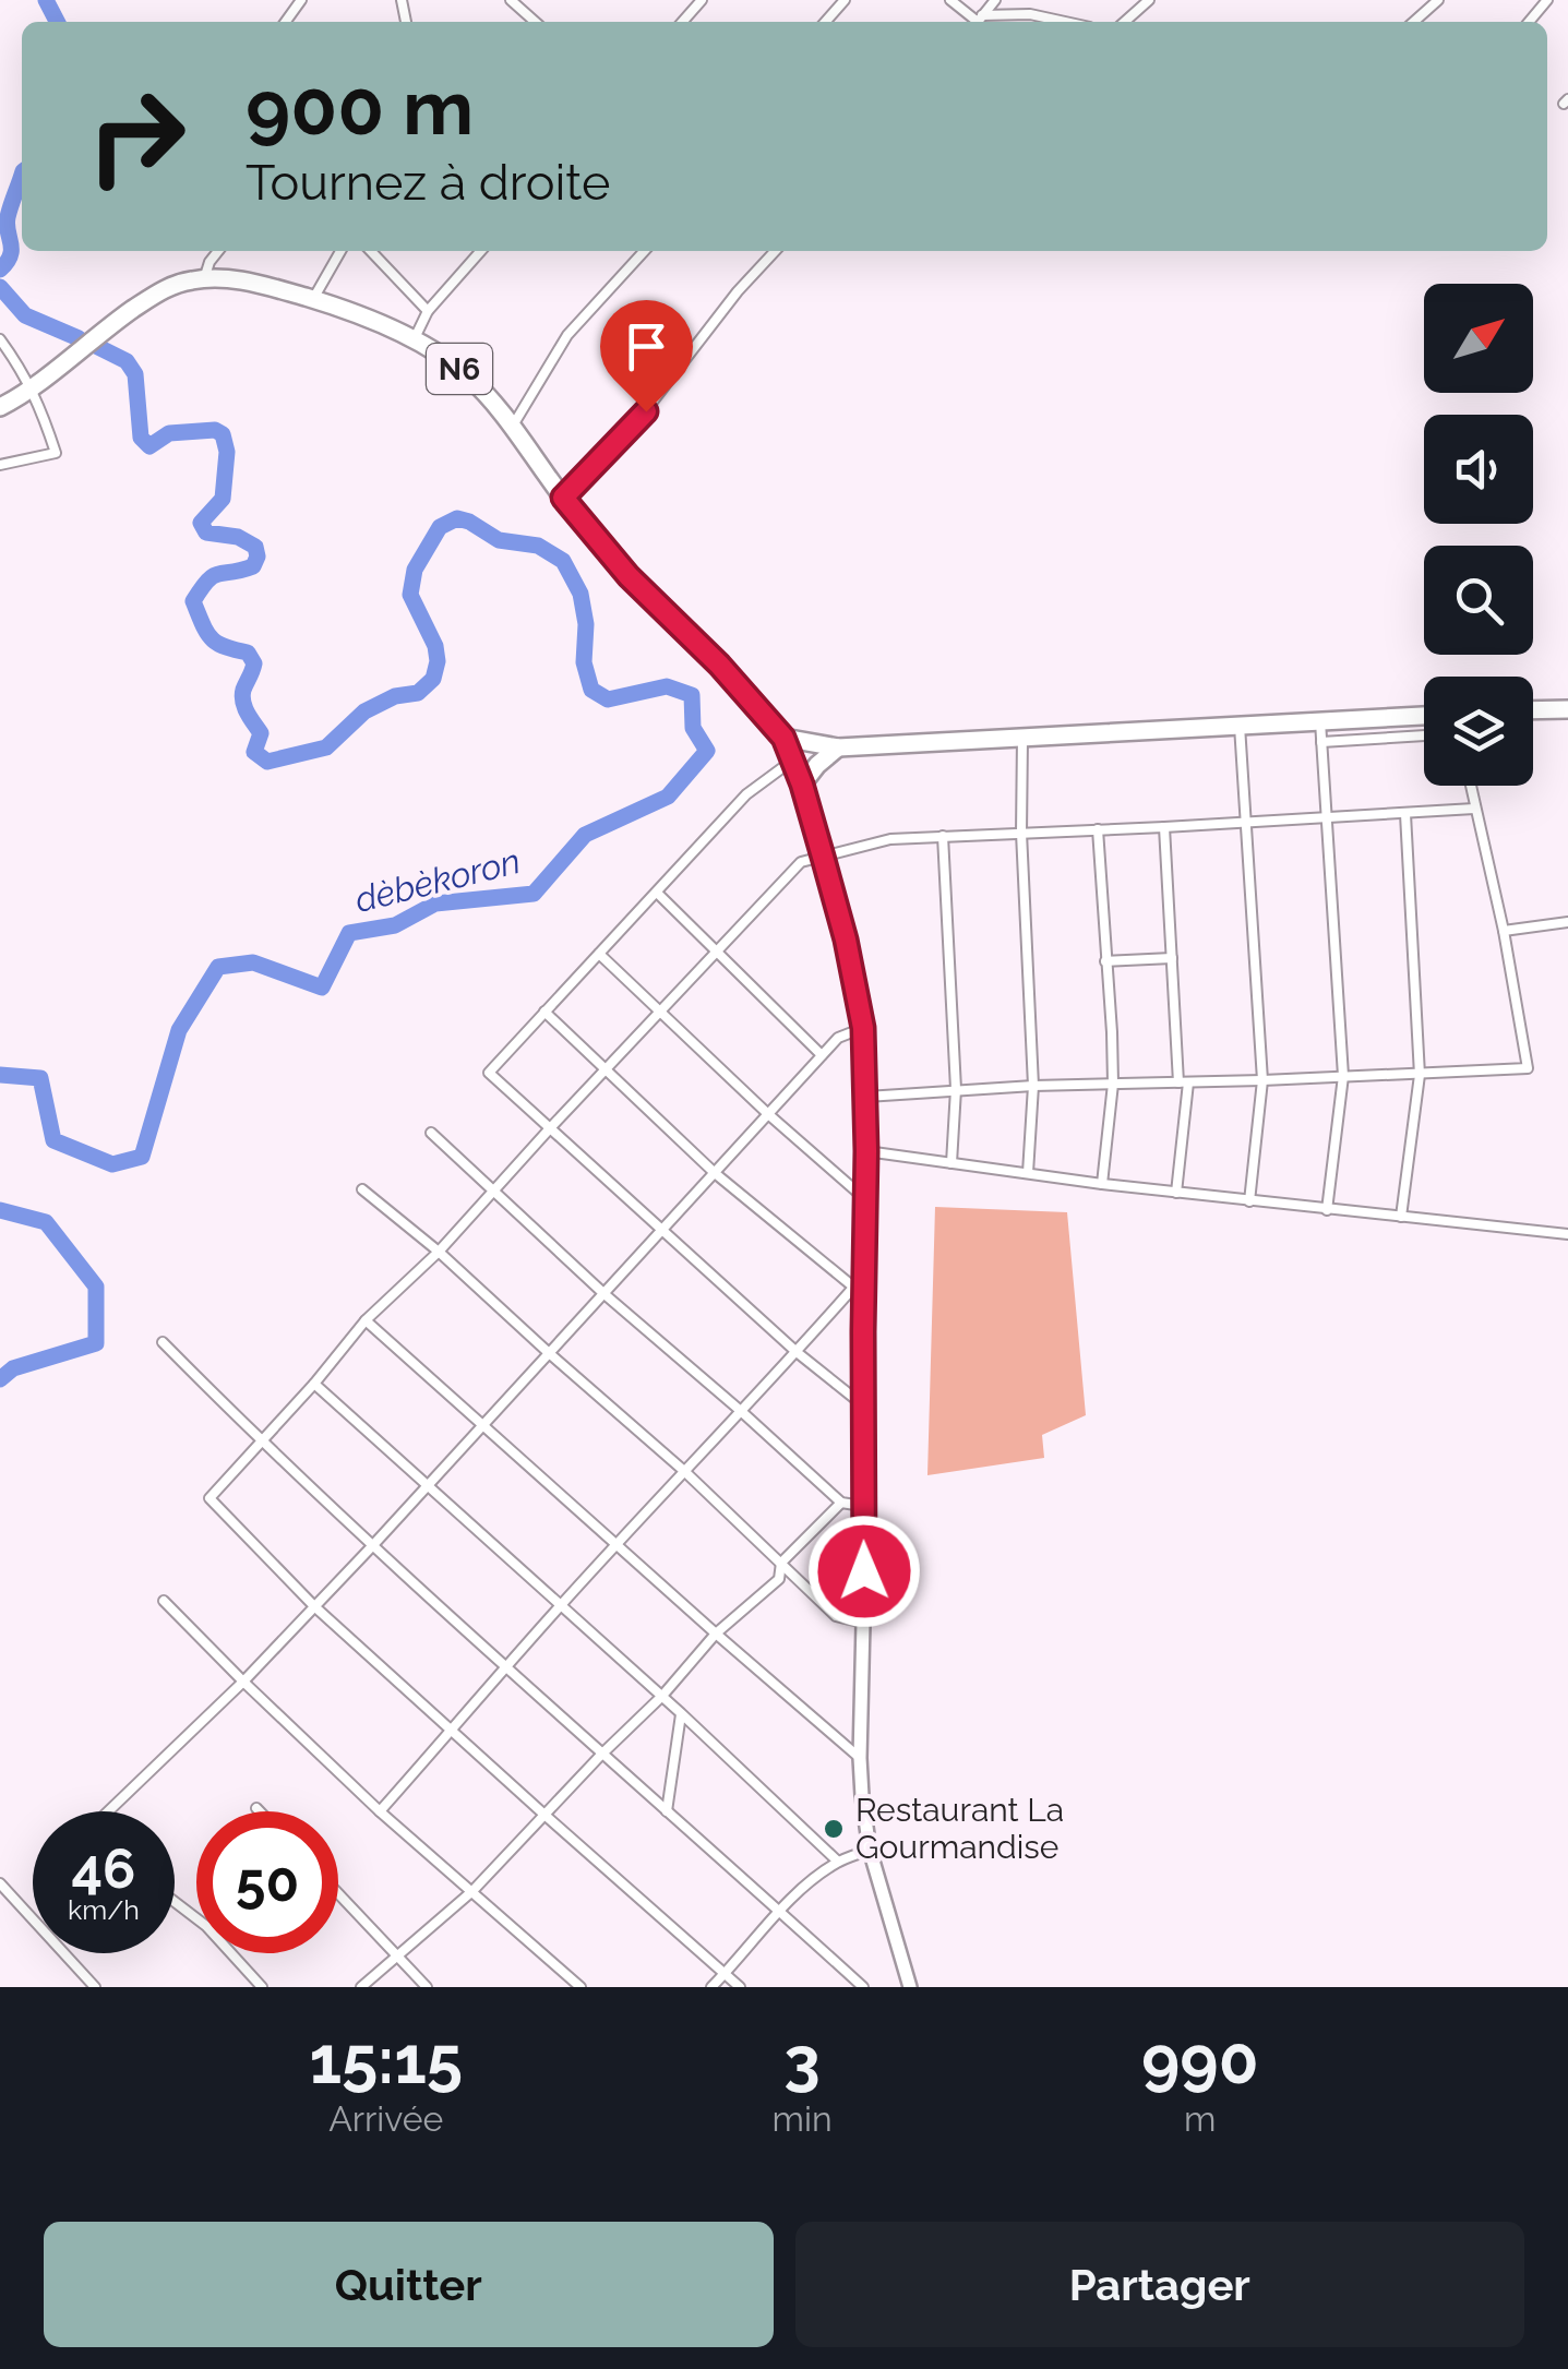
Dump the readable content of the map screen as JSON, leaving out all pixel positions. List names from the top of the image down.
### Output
{
  "streets": {
    "highway": ["N6"]
  },
  "water": ["dèbèkoron"],
  "places": ["Restaurant La Gourmandise"],
  "north": "top right",
  "page": {
    "turn": ["900 m", "Tournez à droite"],
    "speed": "46 km/h",
    "limit": "50",
    "eta": [
      "15:15",
      "Arrivée",
      "3",
      "min",
      "990",
      "m"
    ],
    "buttons": ["Quitter", "Partager"]
  }
}
